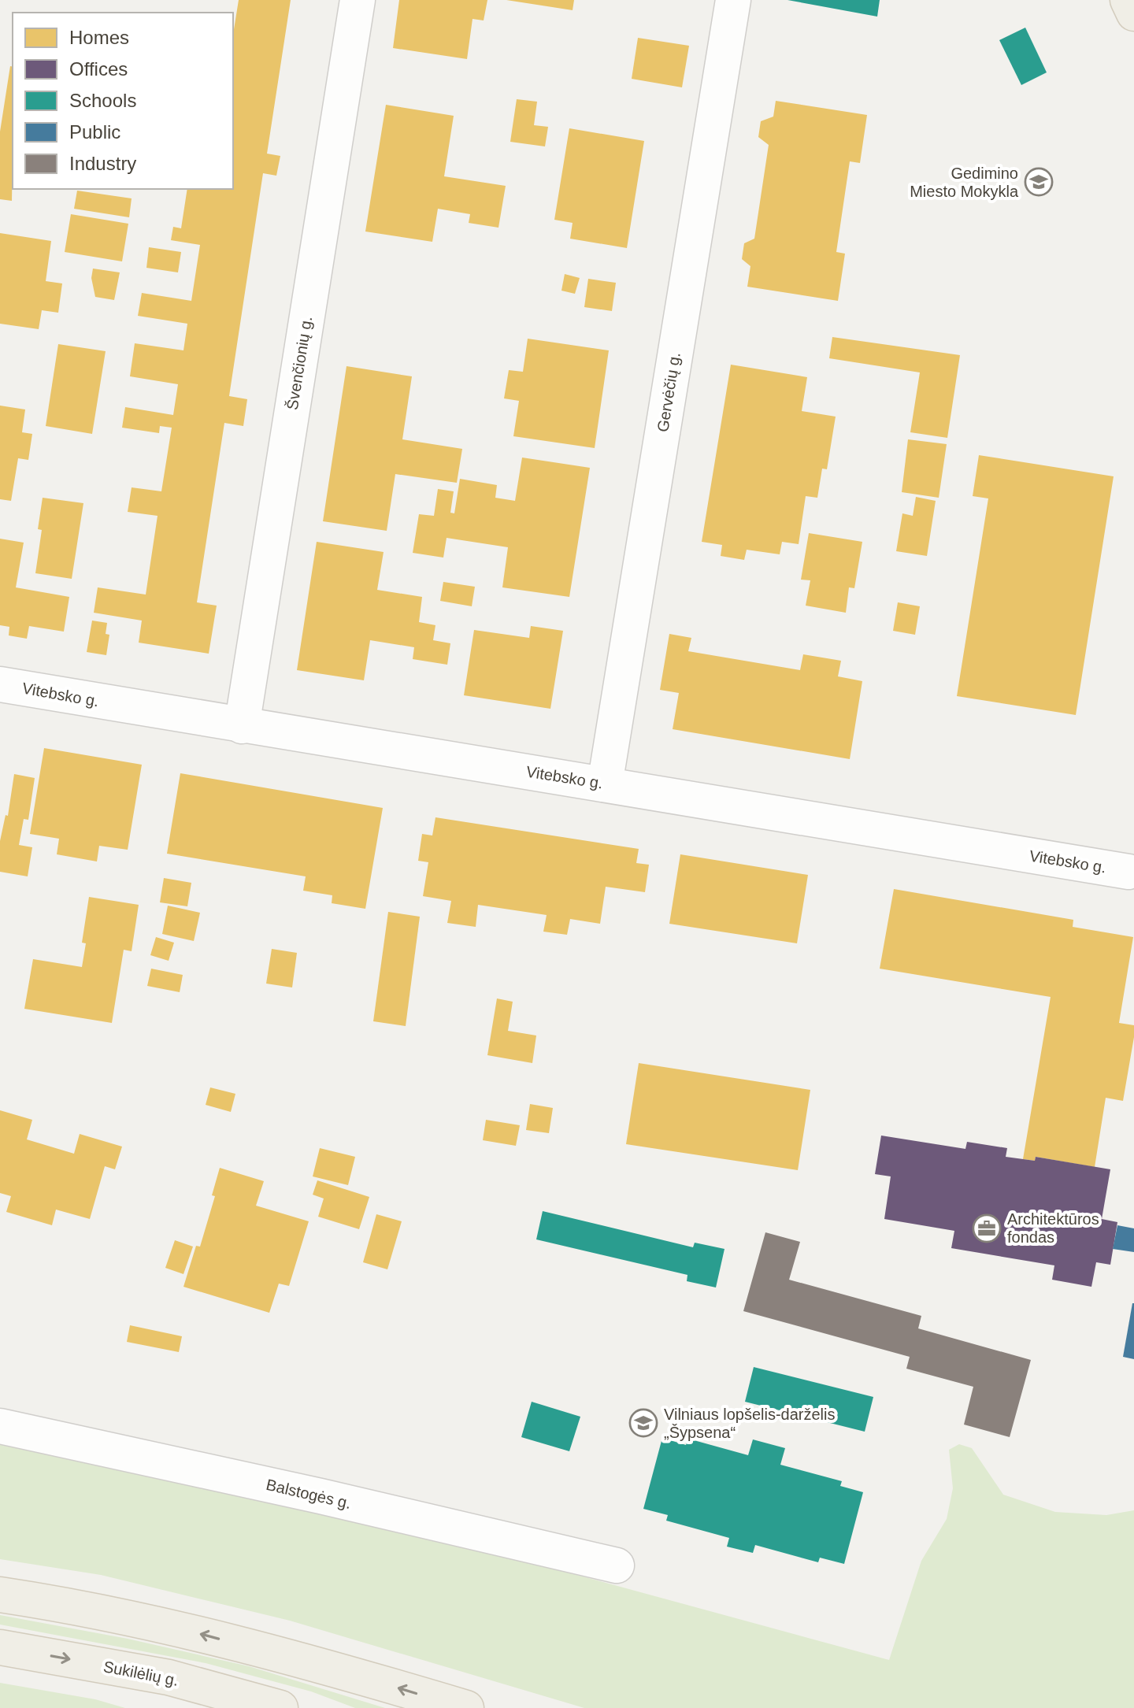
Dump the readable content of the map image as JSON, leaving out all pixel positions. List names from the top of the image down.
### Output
{
  "streets": {
    "main road": ["Sukilėlių g."],
    "street": [
      "Švenčionių g.",
      "Gervėčių g.",
      "Vitebsko g.",
      "Balstogės g."
    ]
  },
  "crossings": [
    ["Švenčionių g.", "Vitebsko g."],
    ["Gervėčių g.", "Vitebsko g."]
  ],
  "places": {
    "school or university": ["Gedimino Miesto Mokykla", "Vilniaus lopšelis-darželis „Šypsena“"],
    "office": ["Architektūros fondas"]
  },
  "legend": [
    "Homes",
    "Offices",
    "Schools",
    "Public",
    "Industry"
  ]
}
